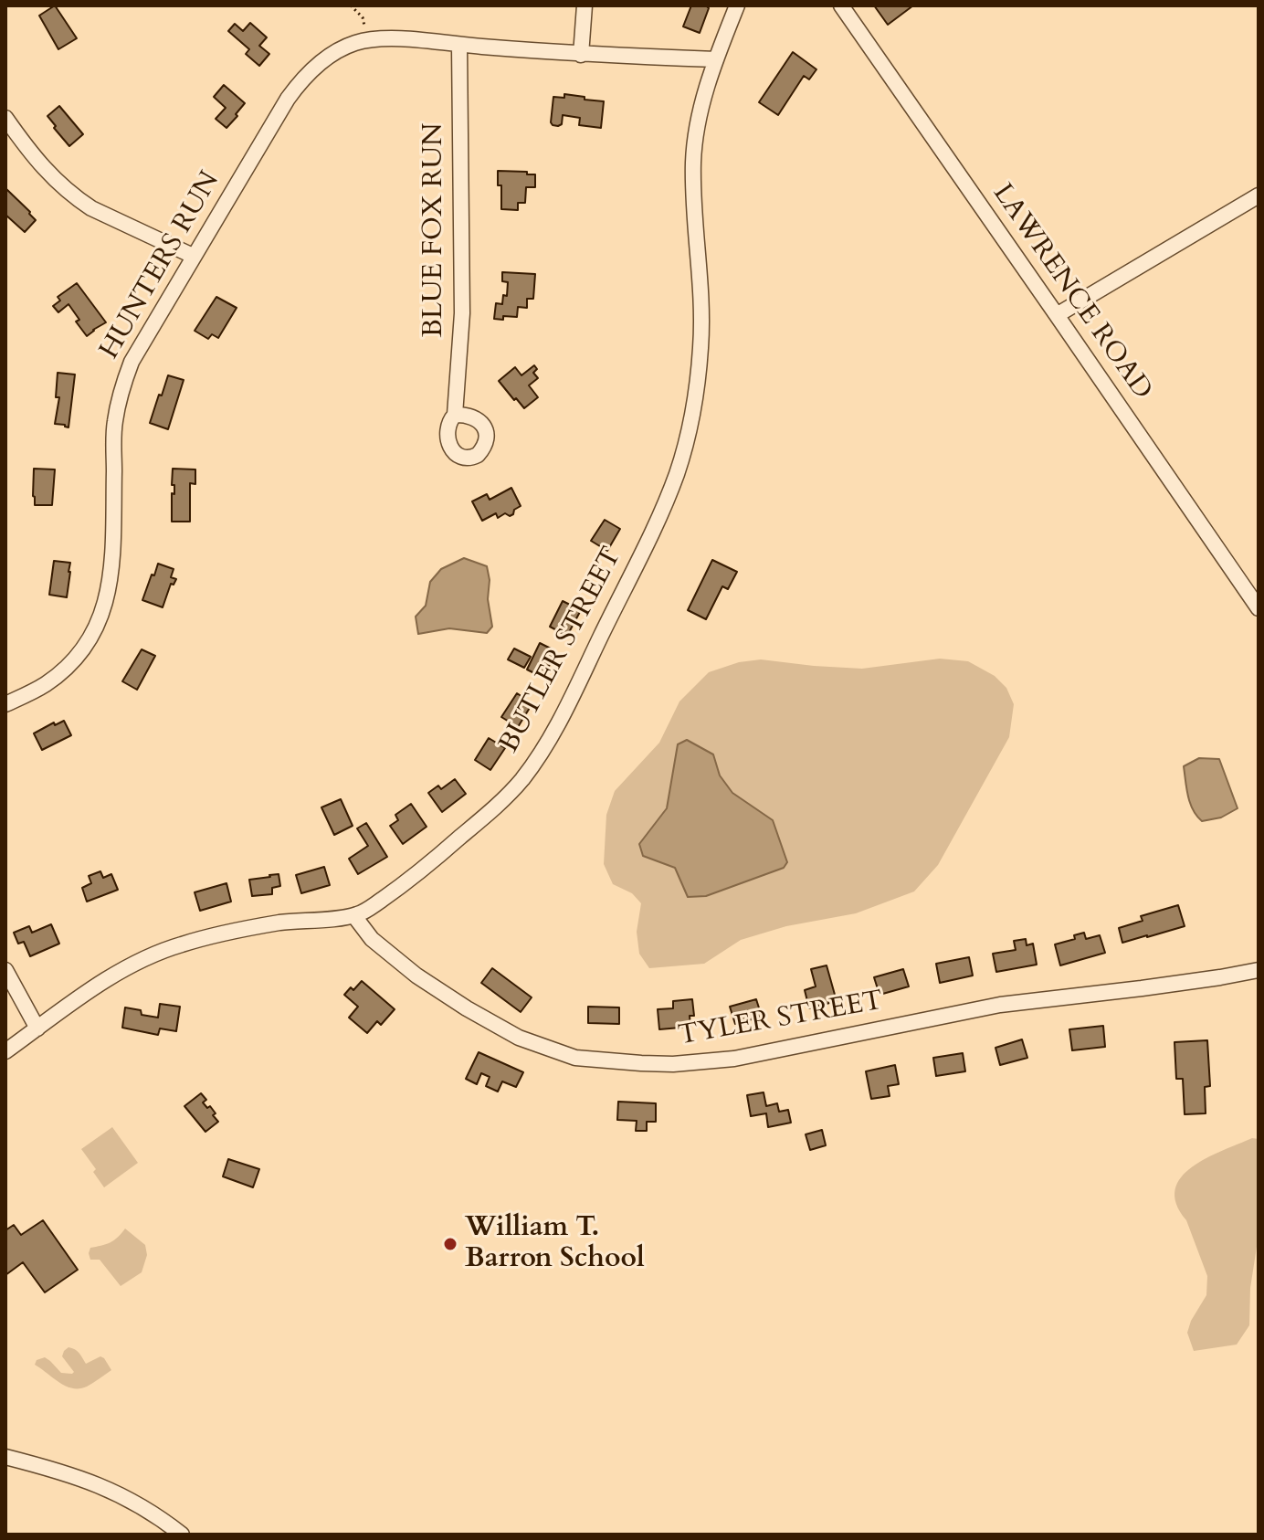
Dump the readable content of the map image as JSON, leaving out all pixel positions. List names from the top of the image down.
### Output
{
  "streets": {
    "street": [
      "BLUE FOX RUN",
      "HUNTERS RUN",
      "LAWRENCE ROAD",
      "BUTLER STREET",
      "TYLER STREET"
    ]
  },
  "crossings": [
    ["BLUE FOX RUN", "HUNTERS RUN"],
    ["HUNTERS RUN", "BUTLER STREET"],
    ["BUTLER STREET", "TYLER STREET"]
  ],
  "places": ["William T. Barron School"]
}
